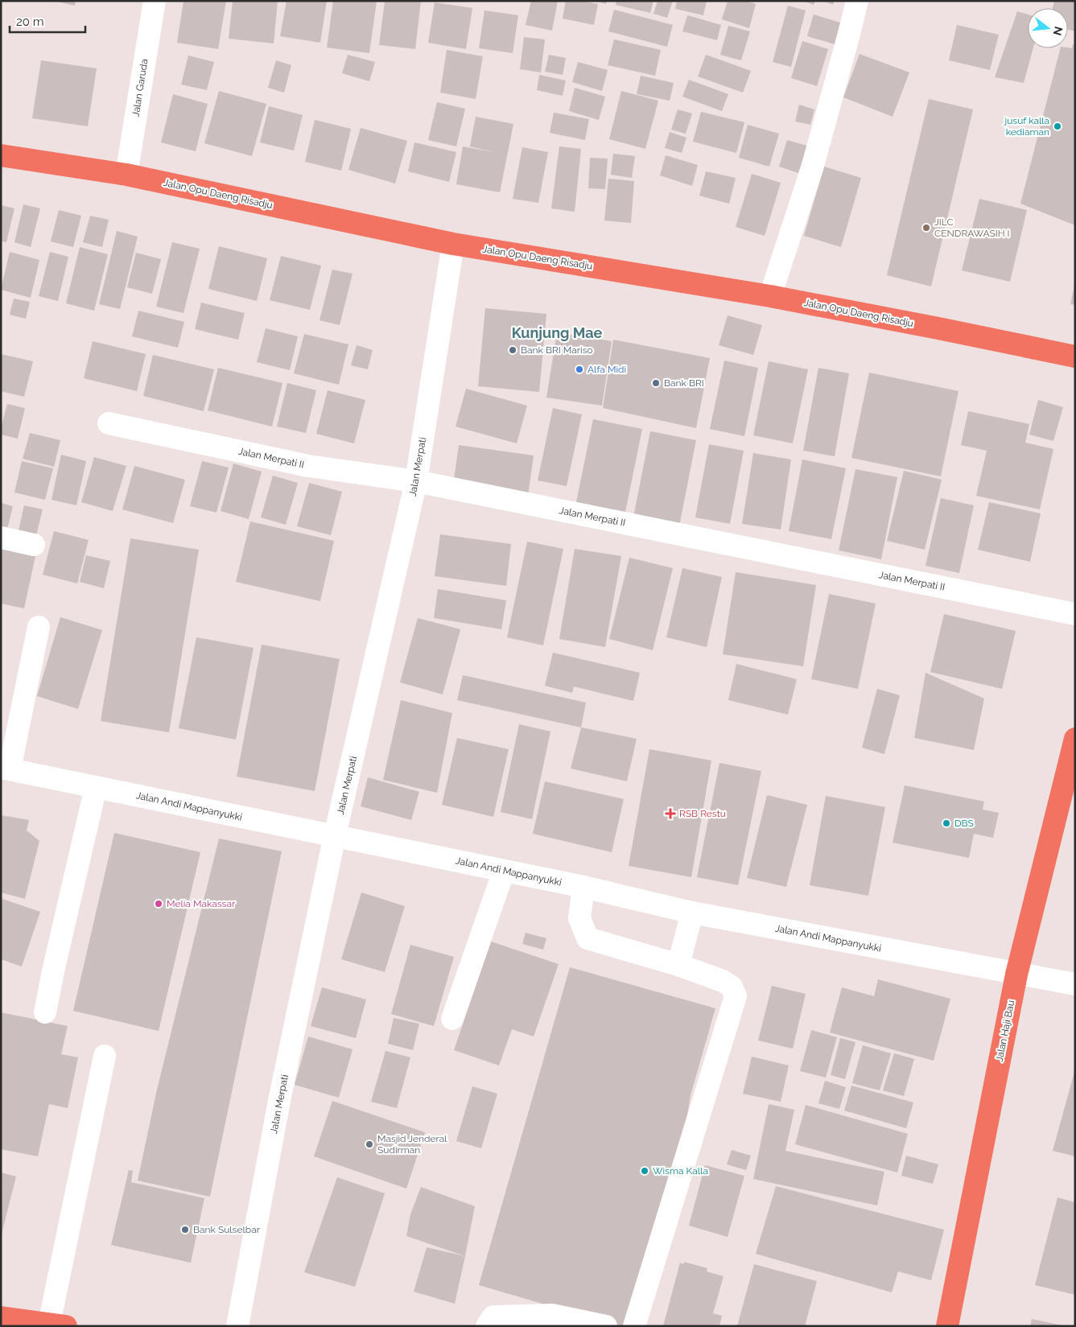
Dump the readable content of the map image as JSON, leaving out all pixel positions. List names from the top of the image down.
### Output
{
  "streets": {
    "main road": ["Jalan Opu Daeng Risadju", "Jalan Haji Bau"],
    "street": [
      "Jalan Garuda",
      "Jalan Merpati II",
      "Jalan Merpati",
      "Jalan Andi Mappanyukki"
    ]
  },
  "crossings": [
    ["Jalan Garuda", "Jalan Opu Daeng Risadju"],
    ["Jalan Opu Daeng Risadju", "Jalan Merpati"],
    ["Jalan Merpati II", "Jalan Merpati"],
    ["Jalan Merpati", "Jalan Andi Mappanyukki"],
    ["Jalan Andi Mappanyukki", "Jalan Haji Bau"]
  ],
  "districts": ["Kunjung Mae"],
  "places": {
    "other": [
      "jusuf kalla kediaman",
      "JILC CENDRAWASIH I",
      "Bank BRI Mariso",
      "Alfa Midi",
      "Bank BRI",
      "DBS",
      "Melia Makassar",
      "Masjid Jenderal Sudirman",
      "Wisma Kalla",
      "Bank Sulselbar"
    ],
    "health": ["RSB Restu"]
  },
  "scale_bar": "20 m",
  "north": "right"
}
